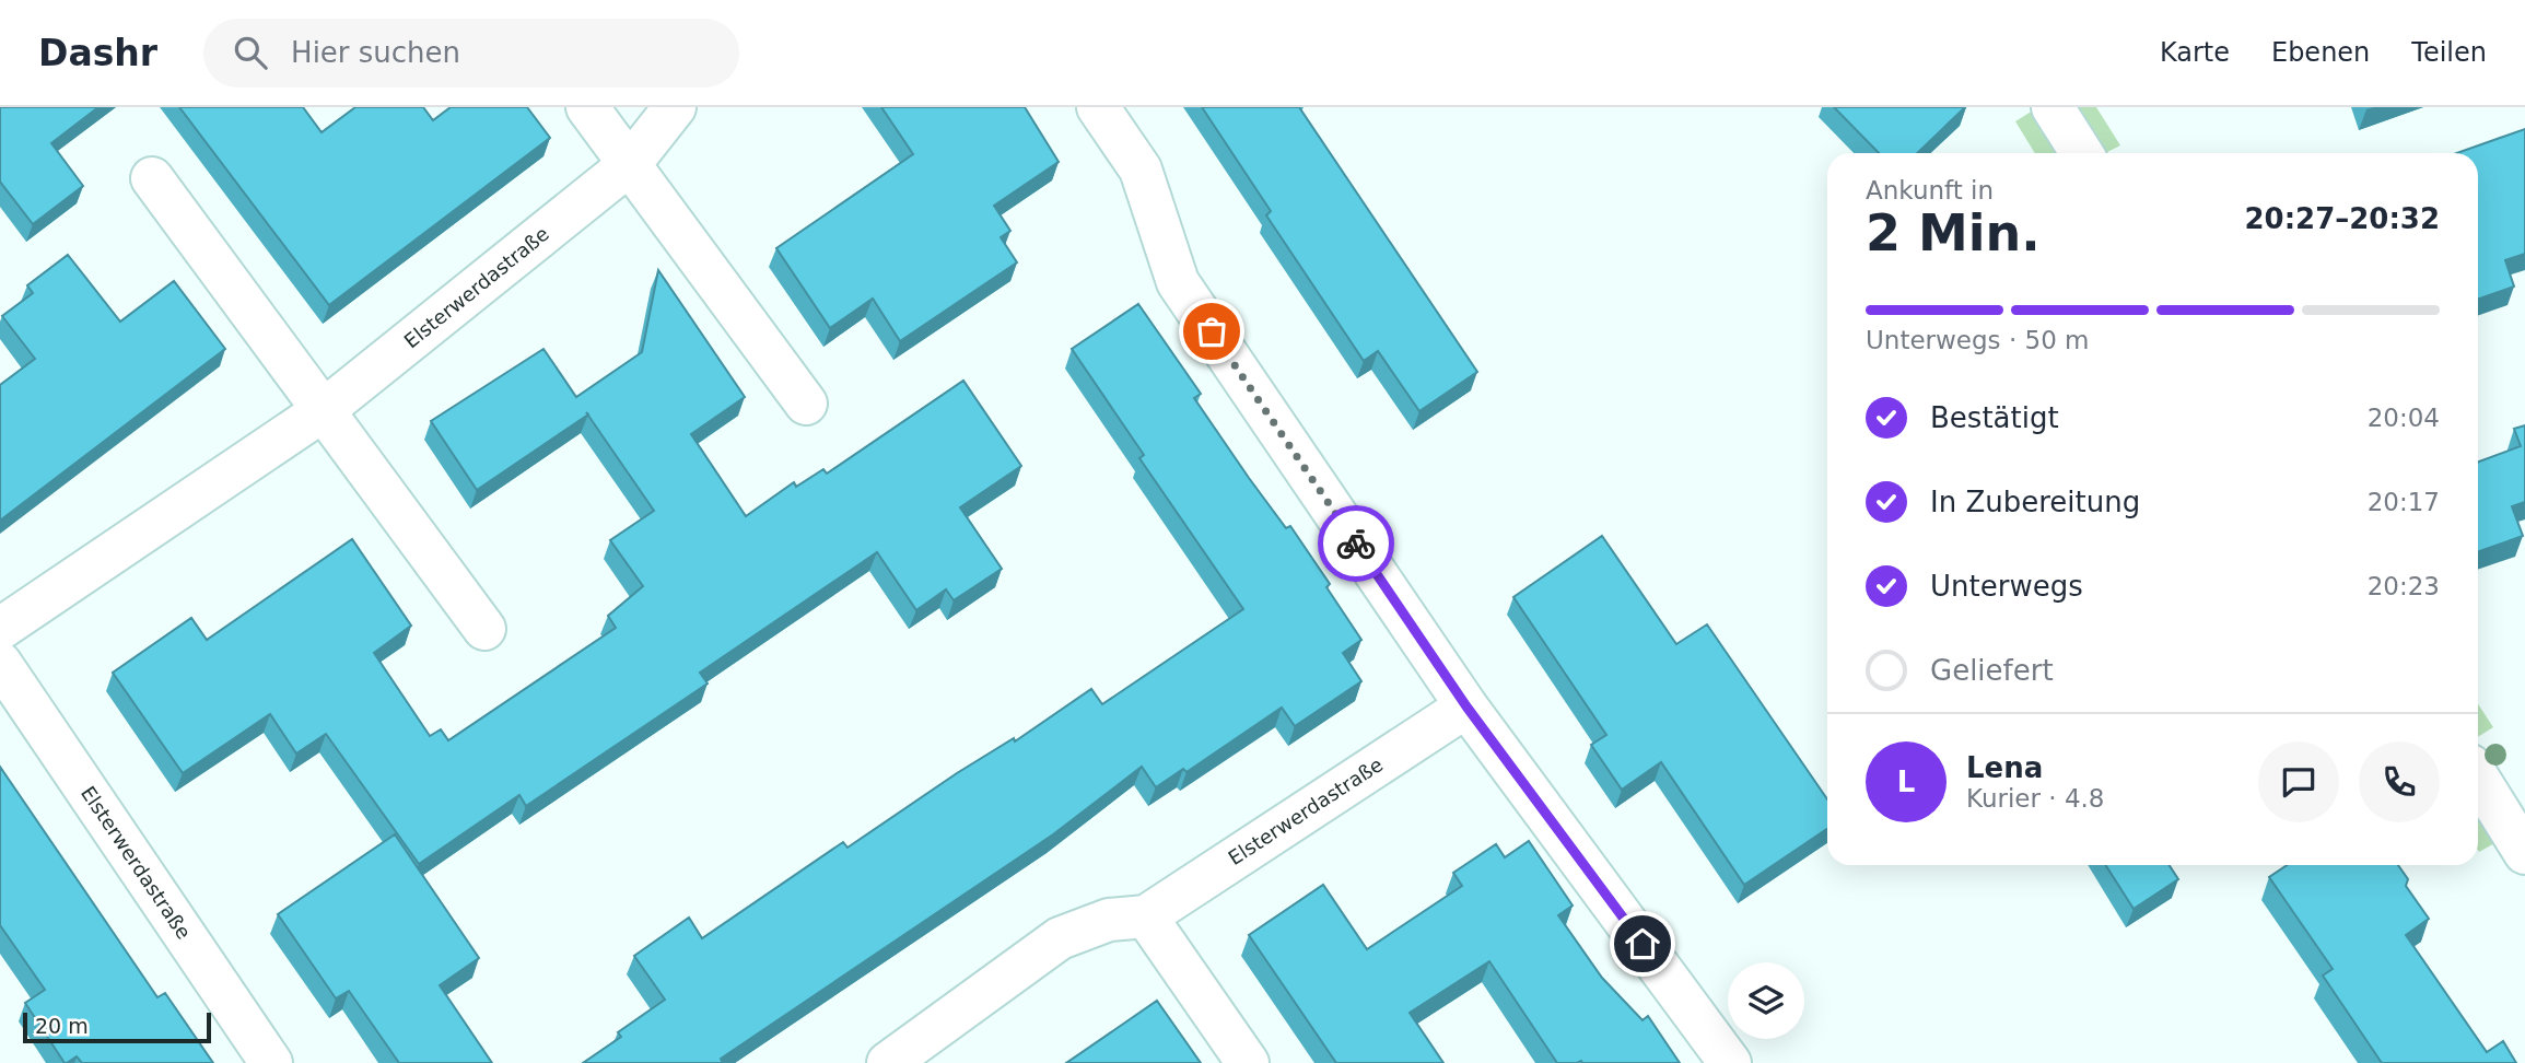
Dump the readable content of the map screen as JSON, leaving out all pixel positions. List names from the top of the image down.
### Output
{
  "streets": {
    "street": ["Elsterwerdastraße"]
  },
  "scale_bar": "20 m",
  "page": {
    "header": "Dashr",
    "search": "Hier suchen",
    "nav": ["Karte", "Ebenen", "Teilen"],
    "heading": ["2 Min.", "Ankunft in", "20:27–20:32"],
    "panel": ["Lena", "Kurier · 4.8"],
    "bar": "Unterwegs · 50 m",
    "list": [
      ["Bestätigt", "20:04"],
      ["In Zubereitung", "20:17"],
      ["Unterwegs", "20:23"],
      "Geliefert"
    ],
    "round": "L",
    "scale": "20 m"
  }
}
